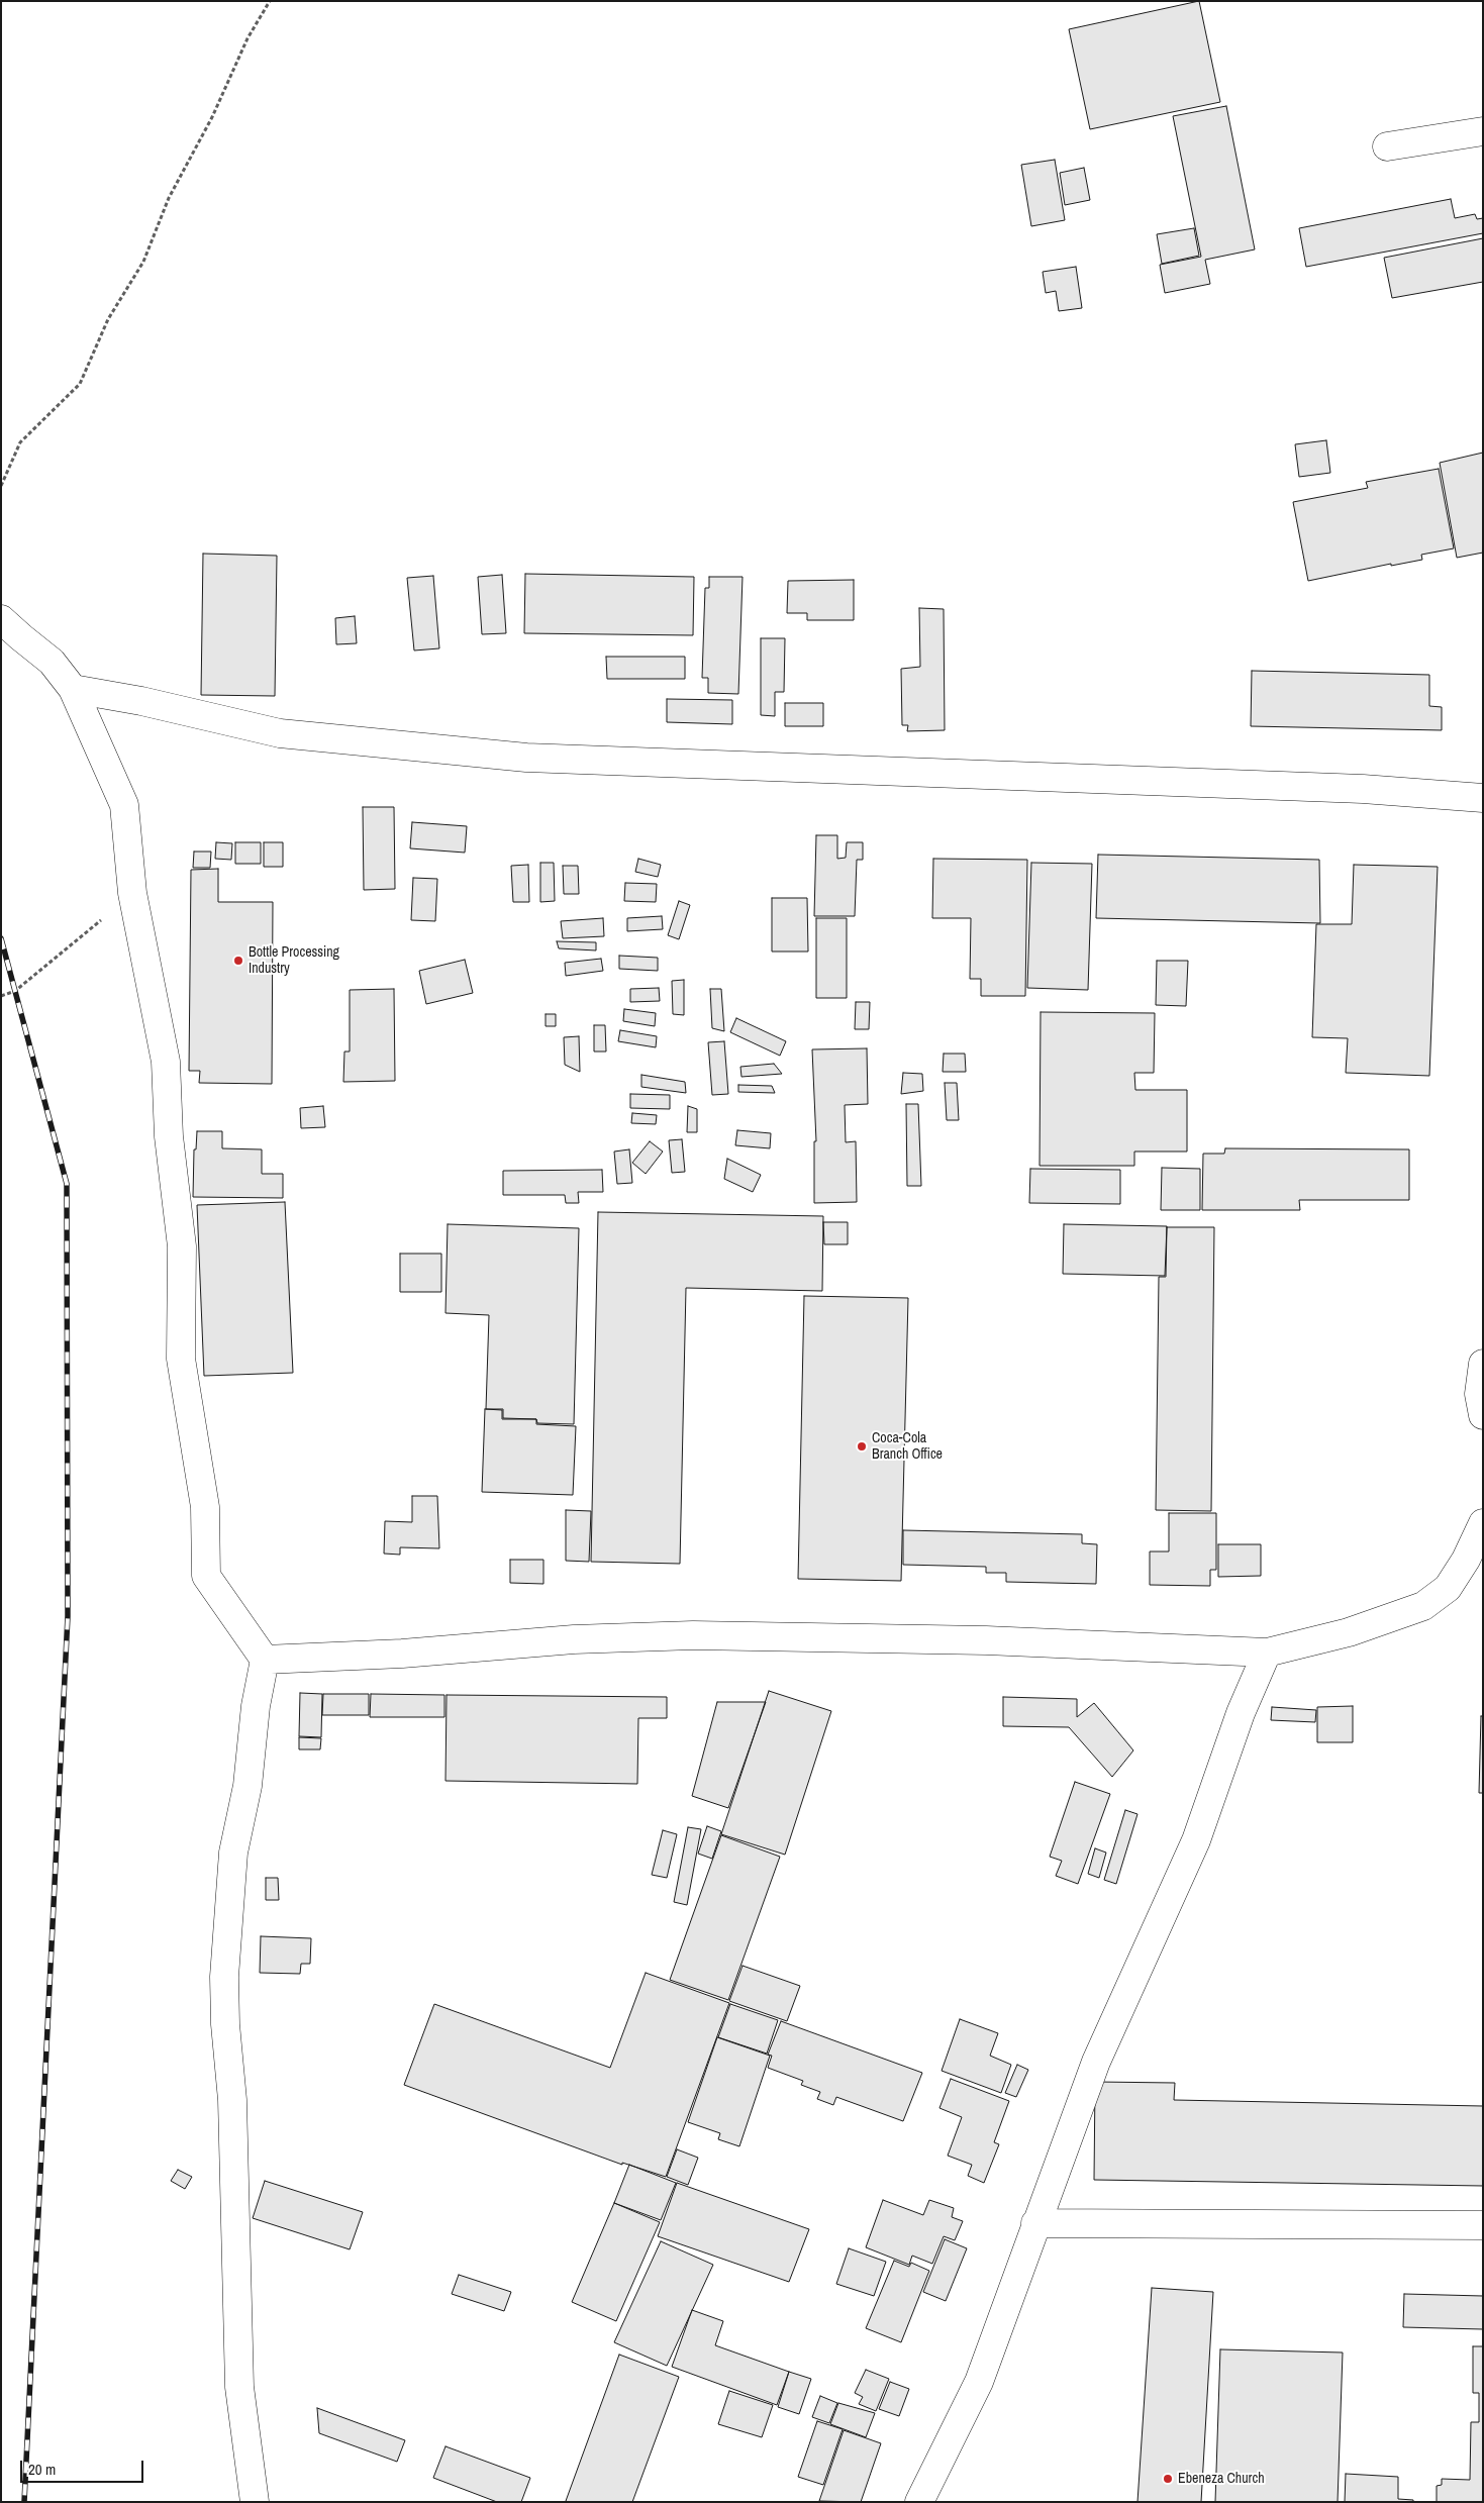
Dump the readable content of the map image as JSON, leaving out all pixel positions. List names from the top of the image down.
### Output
{
  "places": ["Bottle Processing Industry", "Coca-Cola Branch Office", "Ebeneza Church"],
  "scale_bar": "20 m"
}
